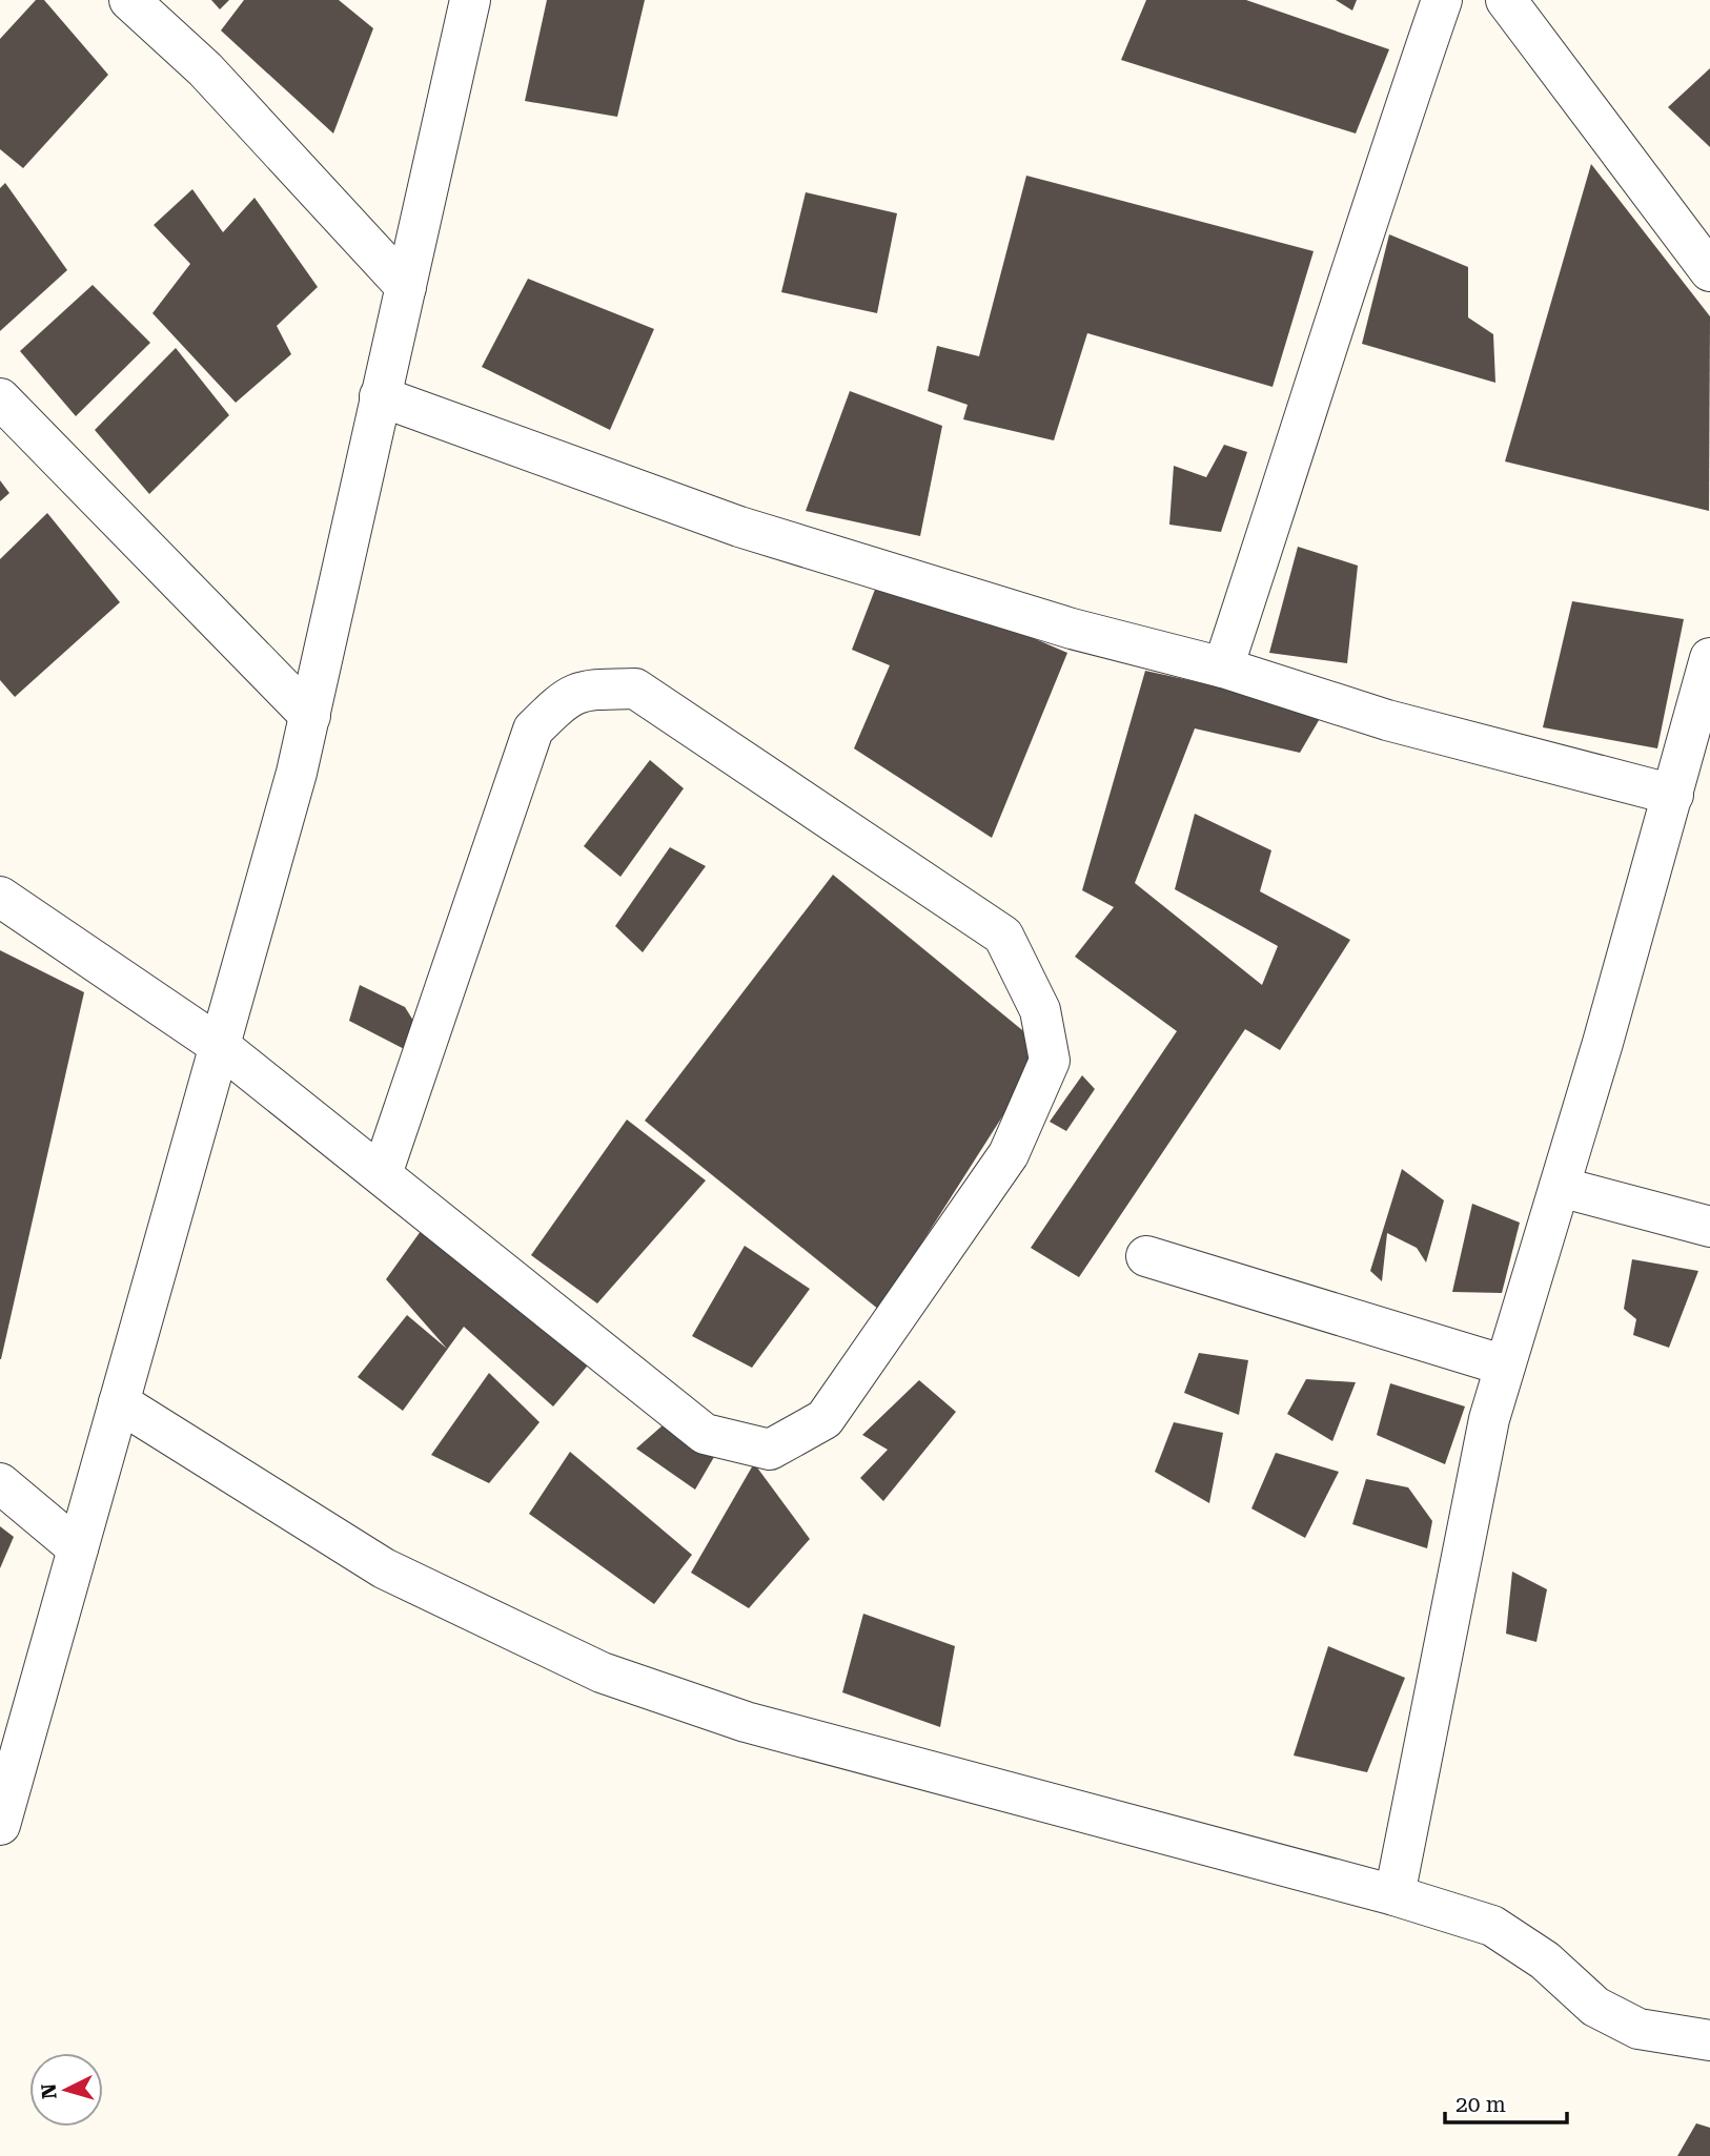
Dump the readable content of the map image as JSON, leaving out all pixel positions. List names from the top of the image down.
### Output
{
  "scale_bar": "20 m",
  "north": "left"
}
